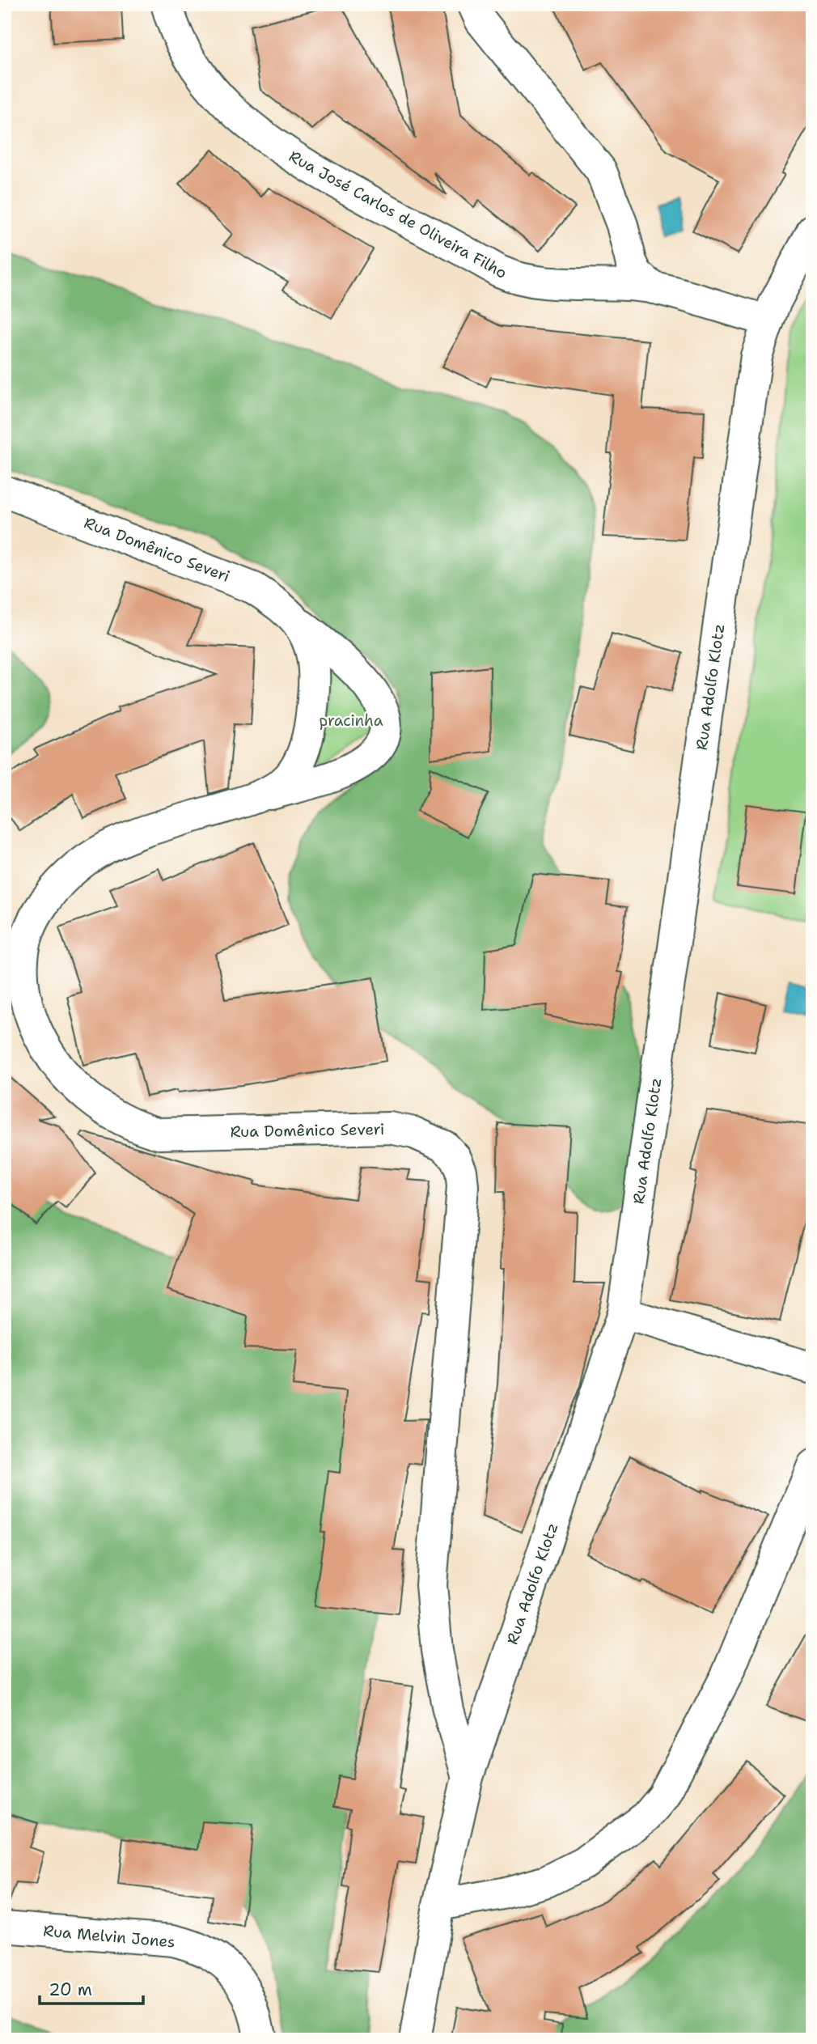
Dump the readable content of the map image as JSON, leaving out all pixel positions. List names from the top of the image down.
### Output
{
  "streets": {
    "street": [
      "Rua José Carlos de Oliveira Filho",
      "Rua Domênico Severi",
      "Rua Adolfo Klotz",
      "Rua Melvin Jones"
    ]
  },
  "crossings": [
    ["Rua José Carlos de Oliveira Filho", "Rua Adolfo Klotz"],
    ["Rua Domênico Severi", "Rua Adolfo Klotz"]
  ],
  "parks": ["pracinha"],
  "scale_bar": "20 m"
}
